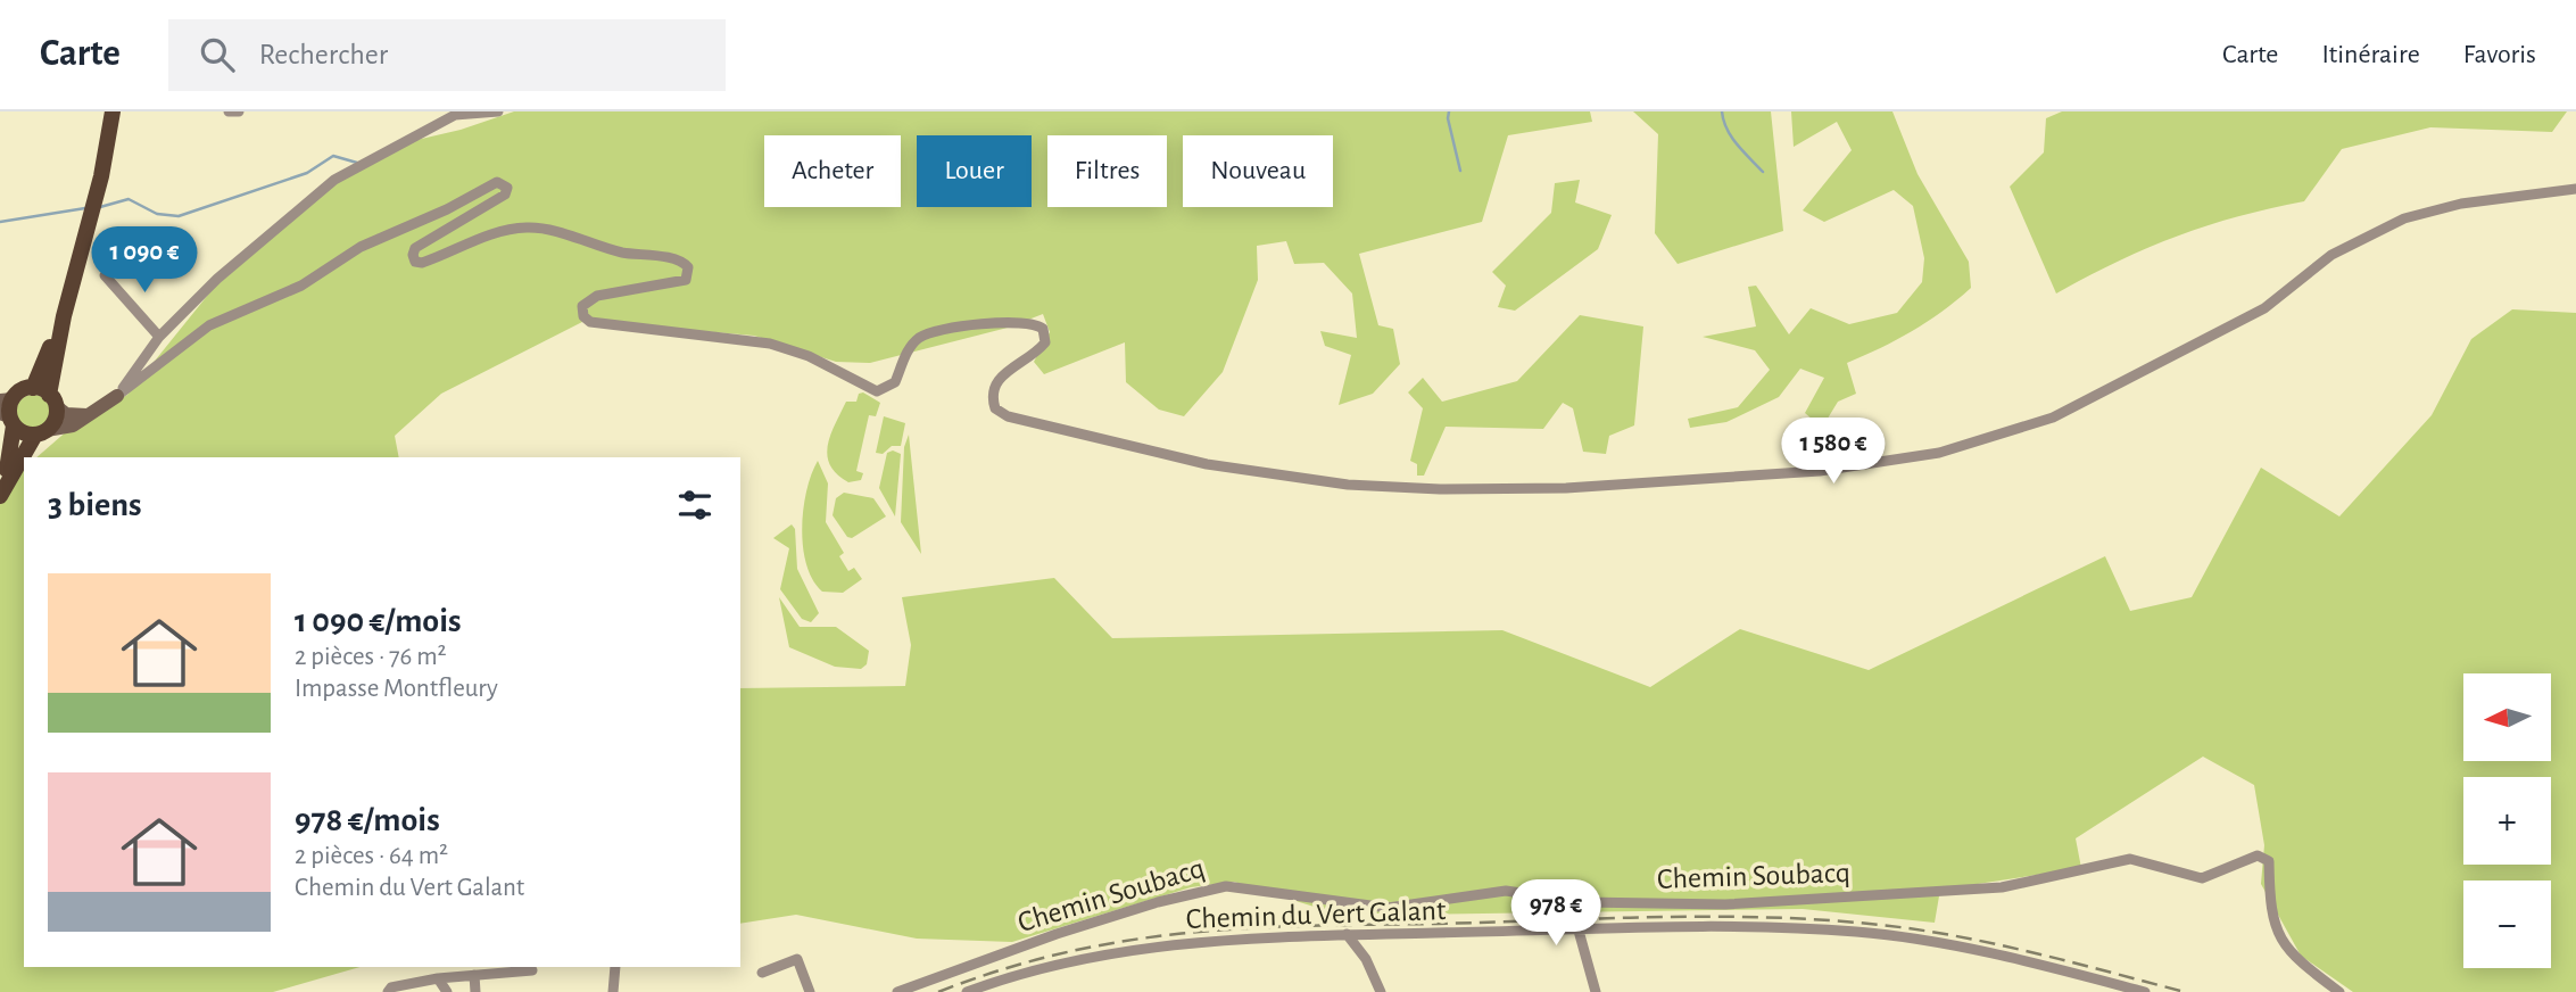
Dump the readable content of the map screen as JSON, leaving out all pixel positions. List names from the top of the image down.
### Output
{
  "streets": {
    "street": ["Chemin Soubacq", "Chemin du Vert Galant"]
  },
  "north": "left",
  "page": {
    "header": "Carte",
    "search": "Rechercher",
    "nav": ["Carte", "Itinéraire", "Favoris"],
    "chip": [
      "Acheter",
      "Louer",
      "Filtres",
      "Nouveau"
    ],
    "price": ["1 090 €", "1 580 €", "978 €"],
    "heading": "3 biens",
    "list": [
      {
        "name": "1 090 €/mois",
        "note": "2 pièces · 76 m² · Impasse Montfleury"
      },
      {
        "name": "978 €/mois",
        "note": "2 pièces · 64 m² · Chemin du Vert Galant"
      }
    ],
    "map_buttons": ["+", "−"]
  }
}
